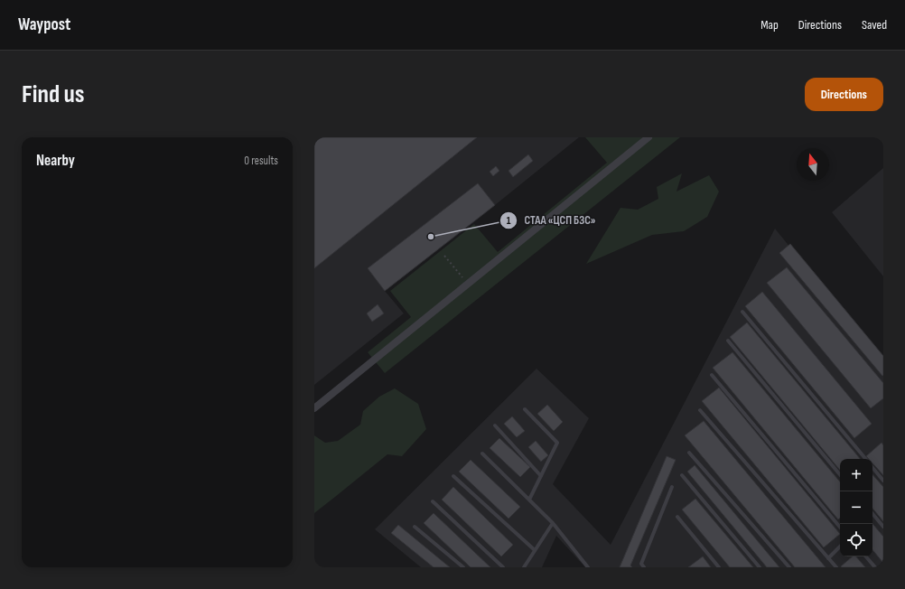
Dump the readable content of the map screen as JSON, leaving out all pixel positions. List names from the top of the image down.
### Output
{
  "places": ["СТАА «ЦСП БЗС»"],
  "north": "top",
  "page": {
    "header": "Waypost",
    "nav": ["Map", "Directions", "Saved"],
    "buttons": "Directions",
    "title": "Find us",
    "heading": ["Nearby", "0 results"],
    "map_buttons": ["+", "−"]
  }
}
